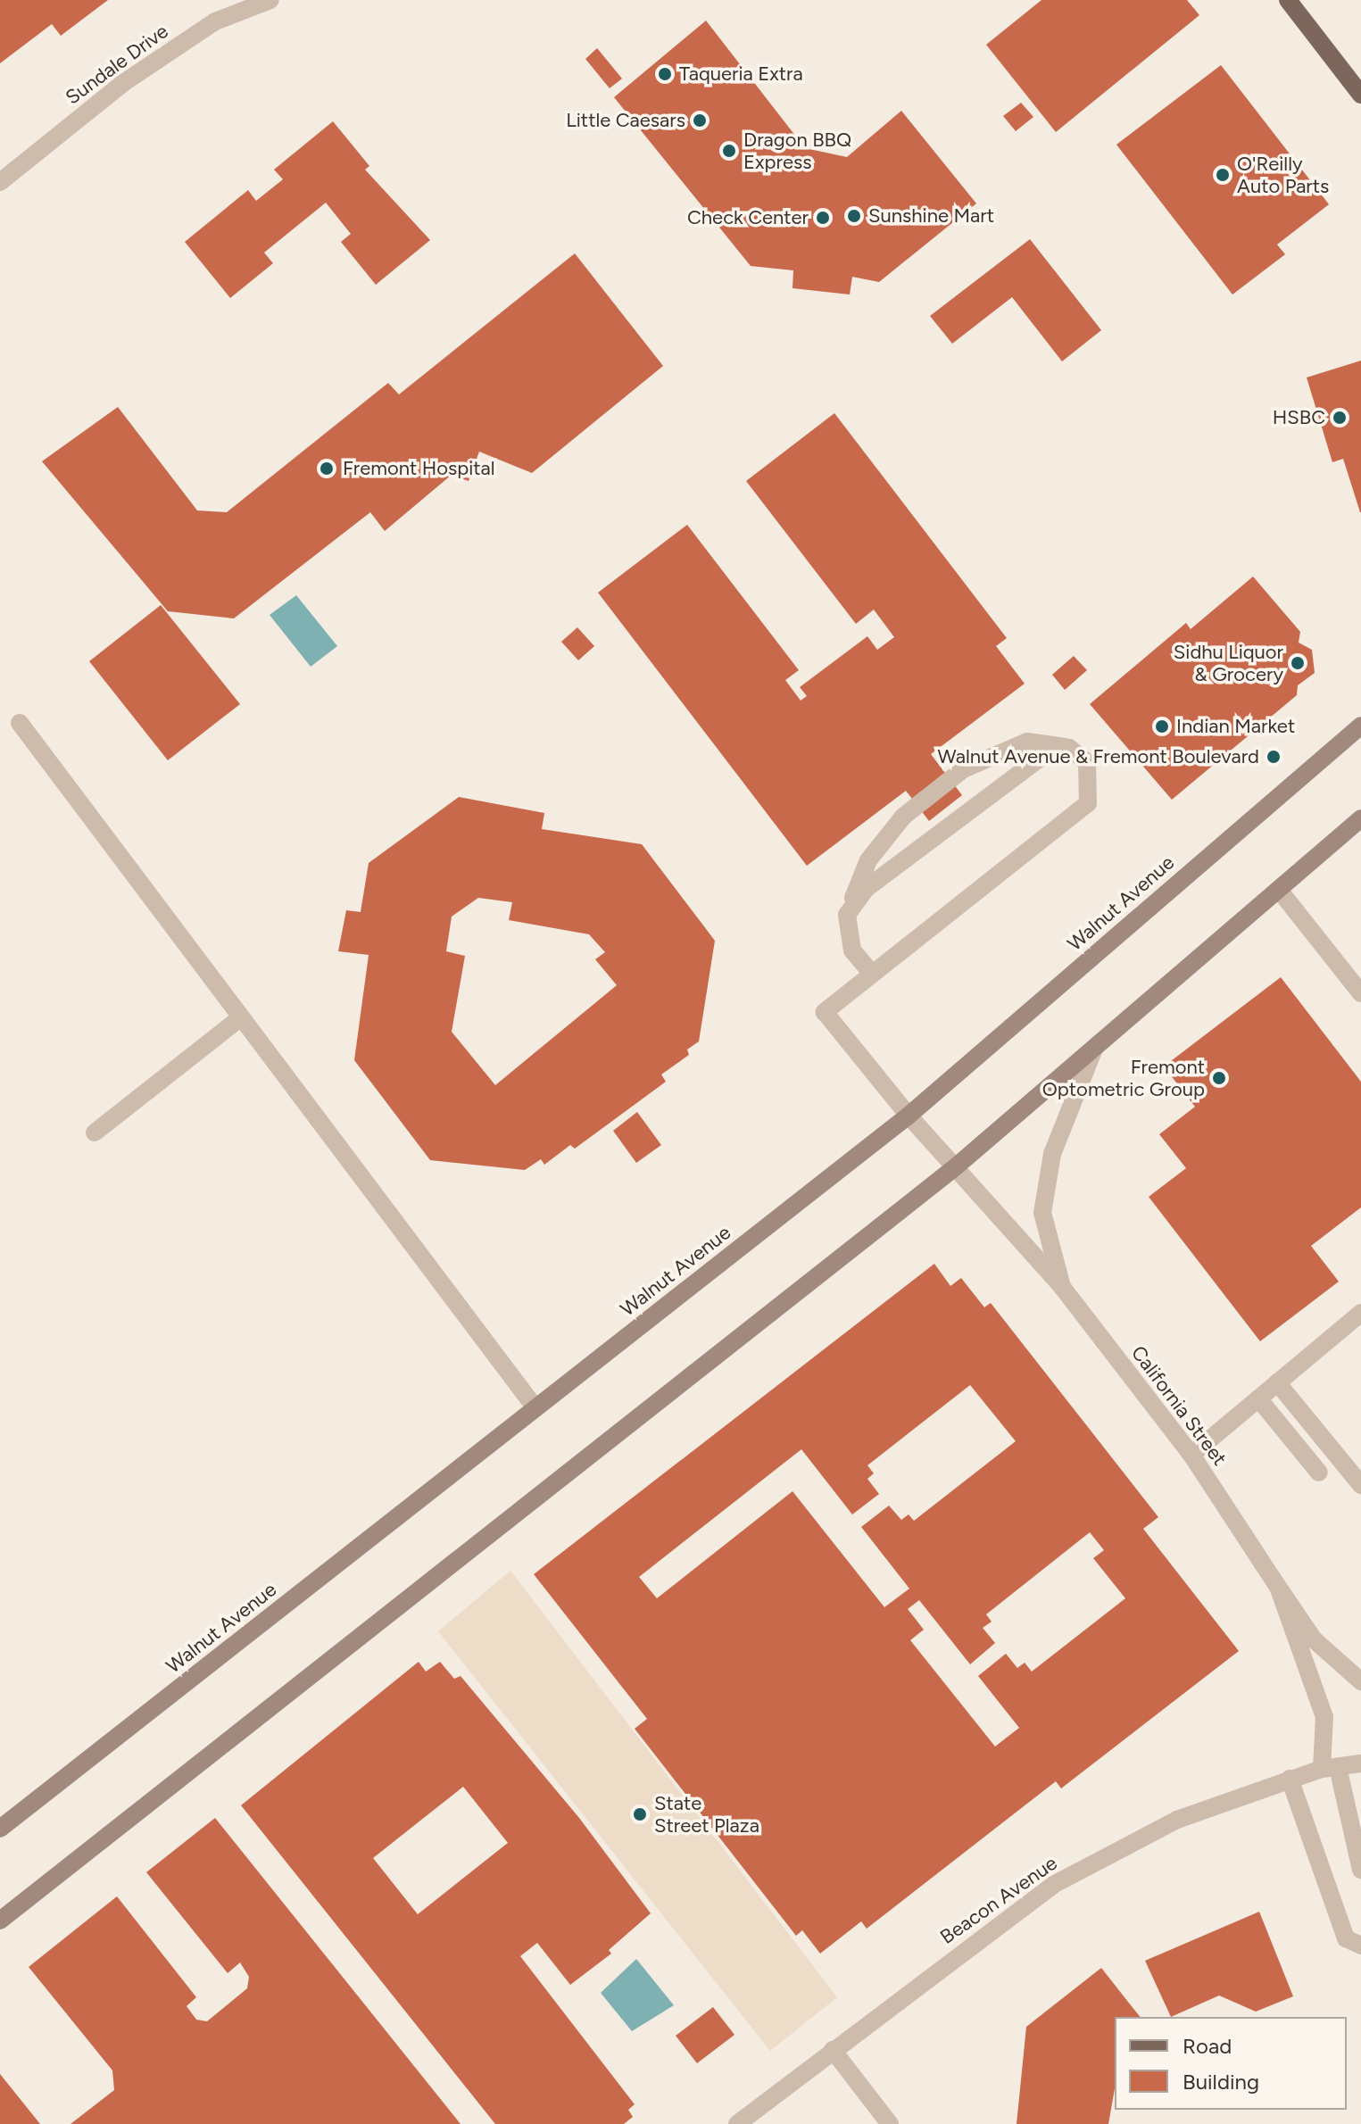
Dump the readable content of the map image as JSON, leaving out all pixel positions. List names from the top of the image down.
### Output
{
  "streets": {
    "main road": ["Walnut Avenue"],
    "street": ["Sundale Drive", "California Street", "Beacon Avenue"]
  },
  "crossings": [
    ["Walnut Avenue", "California Street"],
    ["California Street", "Beacon Avenue"]
  ],
  "places": [
    "Taqueria Extra",
    "Little Caesars",
    "Dragon BBQ Express",
    "O'Reilly Auto Parts",
    "Sunshine Mart",
    "Check Center",
    "HSBC",
    "Fremont Hospital",
    "Sidhu Liquor & Grocery",
    "Indian Market",
    "Walnut Avenue & Fremont Boulevard",
    "Fremont Optometric Group",
    "State Street Plaza"
  ],
  "legend": ["Road", "Building"]
}
